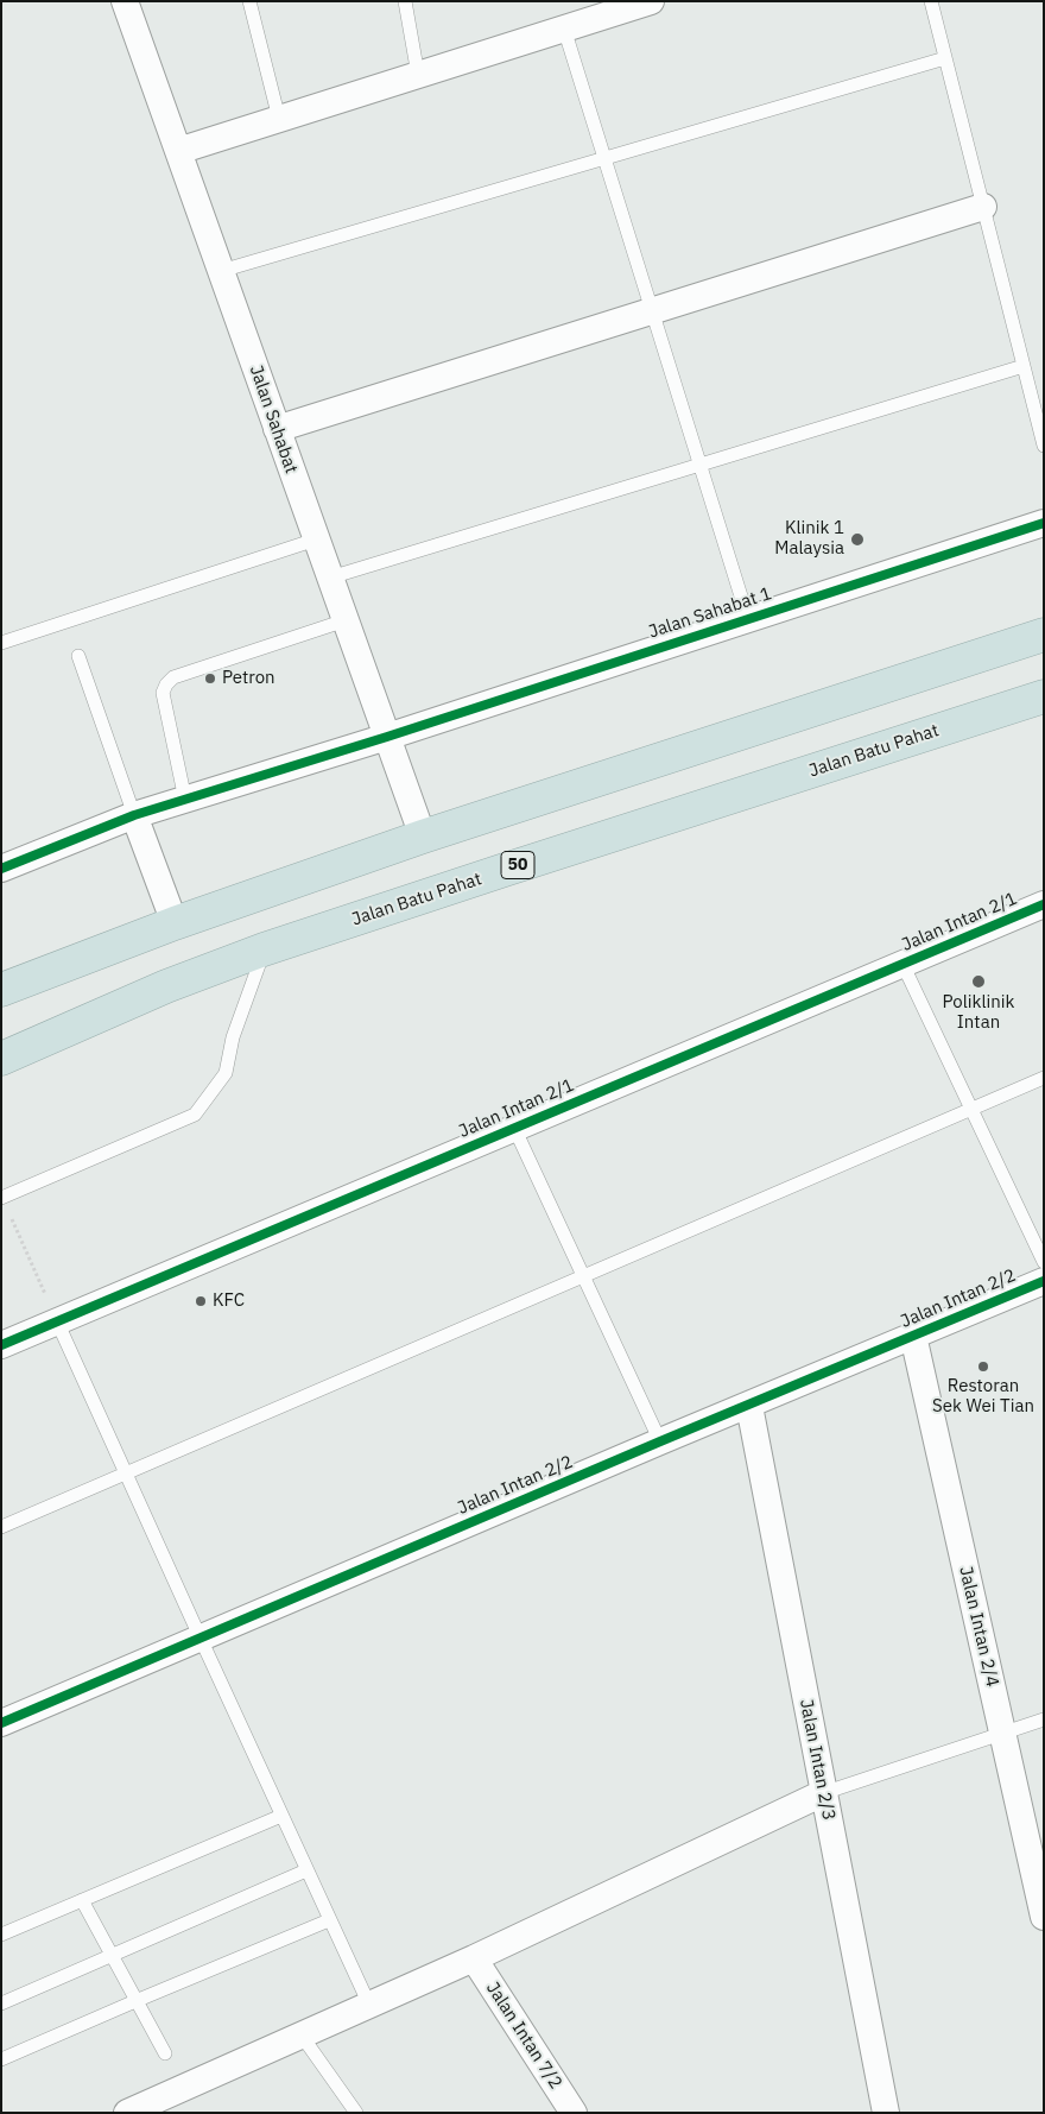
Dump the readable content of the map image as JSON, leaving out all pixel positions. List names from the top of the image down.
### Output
{
  "streets": {
    "highway": ["Jalan Batu Pahat", "50"],
    "street": [
      "Jalan Sahabat",
      "Jalan Sahabat 1",
      "Jalan Intan 2/1",
      "Jalan Intan 2/2",
      "Jalan Intan 2/4",
      "Jalan Intan 2/3",
      "Jalan Intan 7/2"
    ]
  },
  "crossings": [
    ["Jalan Sahabat", "Jalan Sahabat 1"],
    ["Jalan Intan 2/2", "Jalan Intan 2/4"],
    ["Jalan Intan 2/2", "Jalan Intan 2/3"]
  ],
  "places": [
    "Klinik 1 Malaysia",
    "Petron",
    "Poliklinik Intan",
    "KFC",
    "Restoran Sek Wei Tian"
  ]
}
